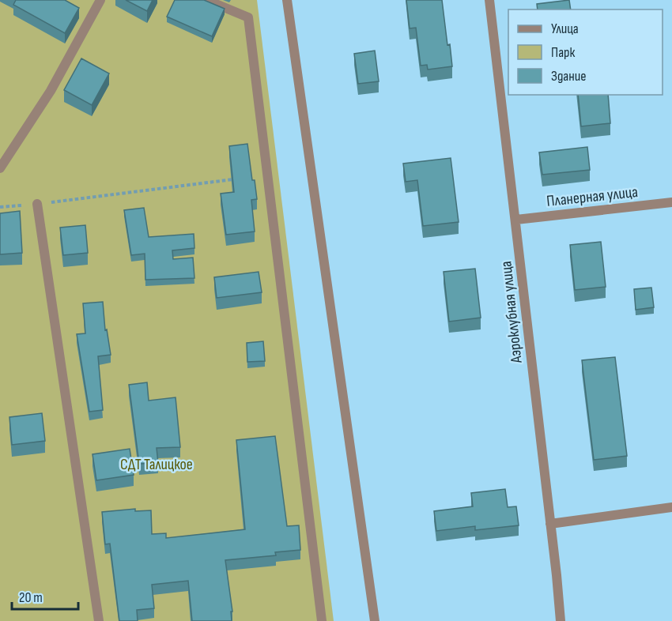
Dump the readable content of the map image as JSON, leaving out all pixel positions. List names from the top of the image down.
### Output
{
  "streets": {
    "street": ["Планерная улица", "Аэроклубная улица"]
  },
  "crossings": [
    ["Планерная улица", "Аэроклубная улица"]
  ],
  "parks": ["СДТ Талицкое"],
  "legend": ["Улица", "Парк", "Здание"],
  "scale_bar": "20 m"
}
